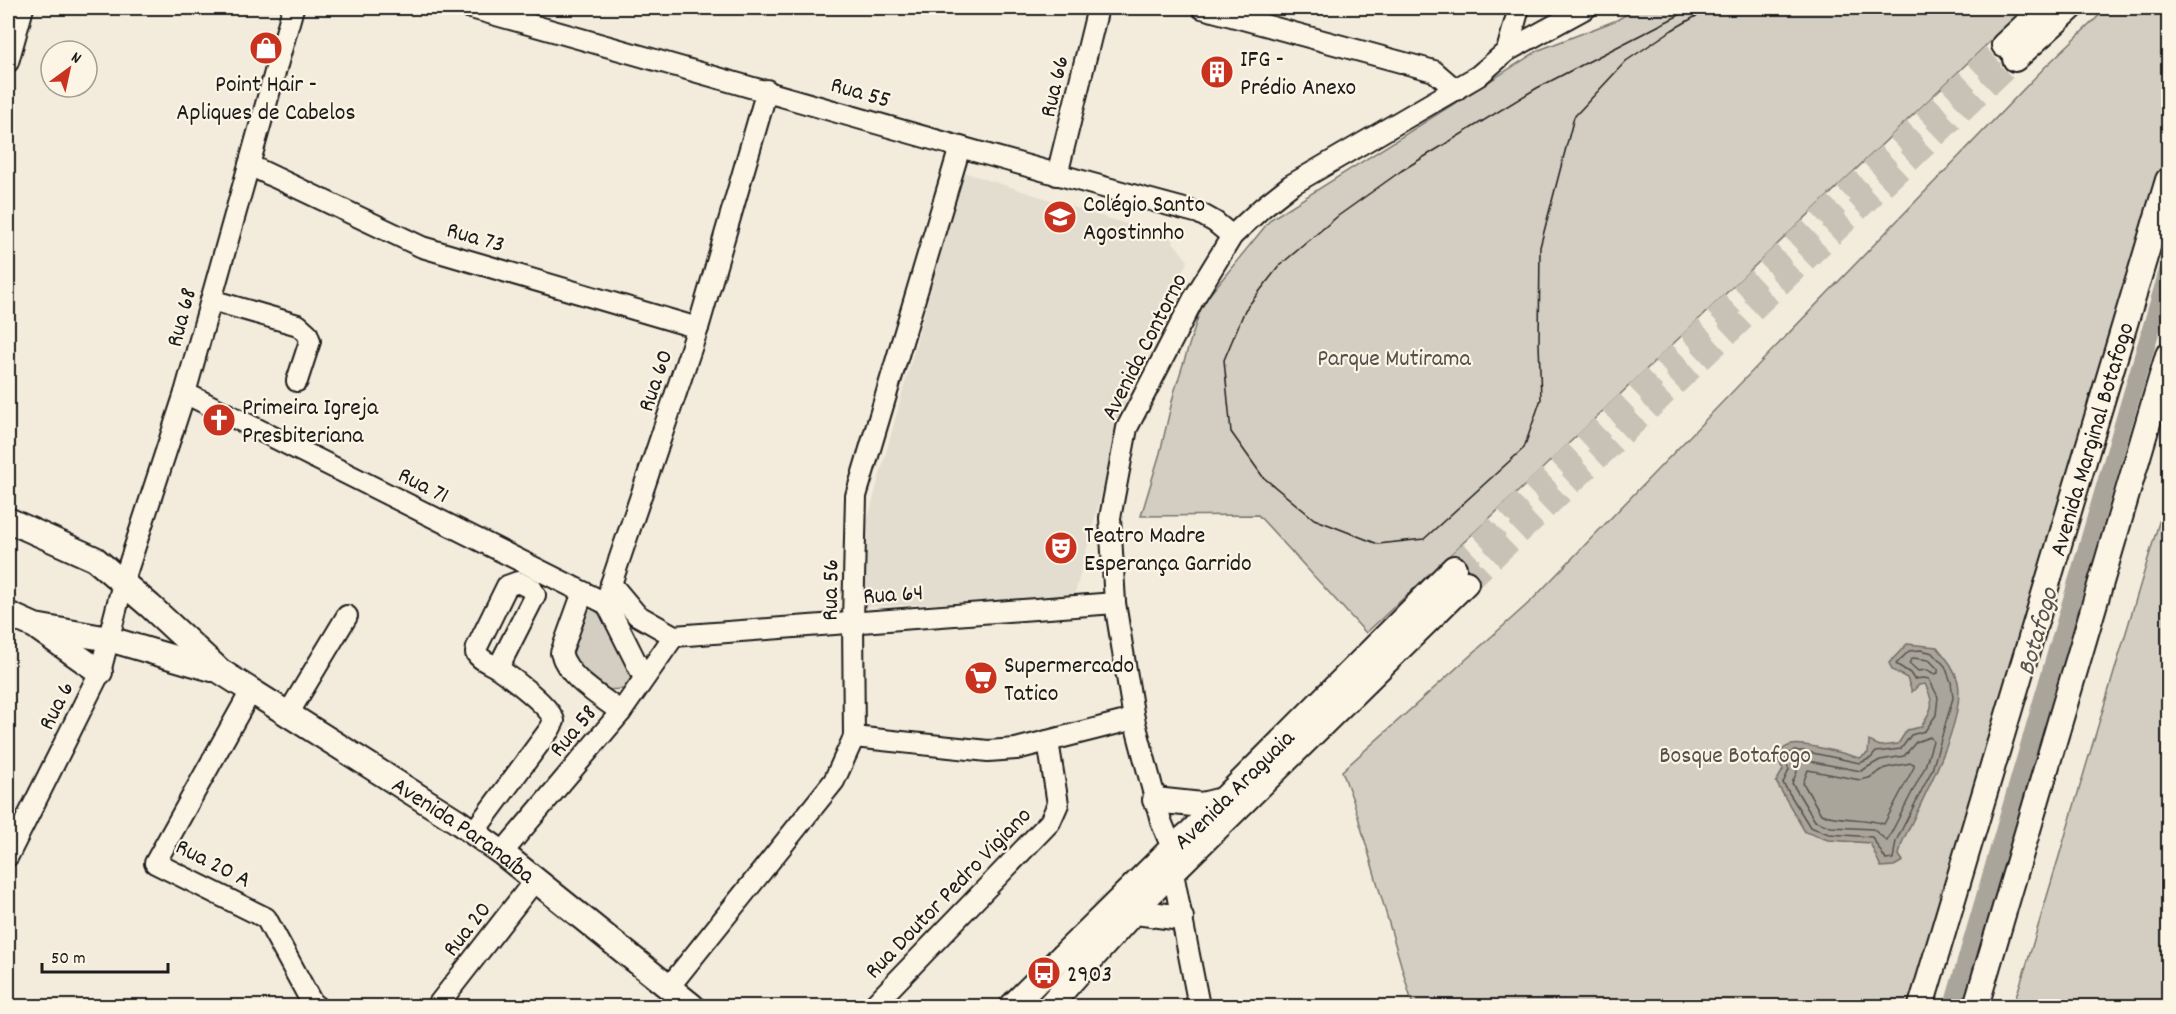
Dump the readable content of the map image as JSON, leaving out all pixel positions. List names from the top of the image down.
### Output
{
  "streets": {
    "main road": ["Avenida Marginal Botafogo", "Avenida Araguaia", "Avenida Paranaíba"],
    "street": [
      "Rua 66",
      "Rua 55",
      "Rua 73",
      "Rua 68",
      "Avenida Contorno",
      "Rua 60",
      "Rua 71",
      "Rua 56",
      "Rua 64",
      "Rua 6",
      "Rua 58",
      "Rua 20 A",
      "Rua Doutor Pedro Vigiano",
      "Rua 20"
    ]
  },
  "crossings": [
    ["Rua 66", "Rua 55"],
    ["Rua 55", "Avenida Contorno"],
    ["Rua 55", "Rua 60"],
    ["Rua 55", "Rua 56"],
    ["Rua 73", "Rua 68"],
    ["Rua 73", "Rua 60"],
    ["Rua 68", "Rua 71"],
    ["Rua 68", "Rua 6"],
    ["Rua 68", "Avenida Paranaíba"],
    ["Avenida Contorno", "Rua 64"],
    ["Avenida Contorno", "Avenida Araguaia"],
    ["Rua 60", "Rua 71"],
    ["Rua 56", "Rua 64"],
    ["Rua 56", "Avenida Paranaíba"],
    ["Rua 64", "Rua 58"],
    ["Rua 6", "Avenida Paranaíba"],
    ["Rua 58", "Avenida Paranaíba"],
    ["Avenida Paranaíba", "Rua 20 A"],
    ["Avenida Paranaíba", "Rua 20"]
  ],
  "water": ["Botafogo"],
  "parks": ["Parque Mutirama", "Bosque Botafogo"],
  "places": {
    "shop": ["Point Hair - Apliques de Cabelos"],
    "building": ["IFG - Prédio Anexo"],
    "school or university": ["Colégio Santo Agostinnho"],
    "church": ["Primeira Igreja Presbiteriana"],
    "theatre": ["Teatro Madre Esperança Garrido"],
    "supermarket": ["Supermercado Tatico"],
    "bus stop": ["2903"]
  },
  "scale_bar": "50 m",
  "north": "top right"
}
